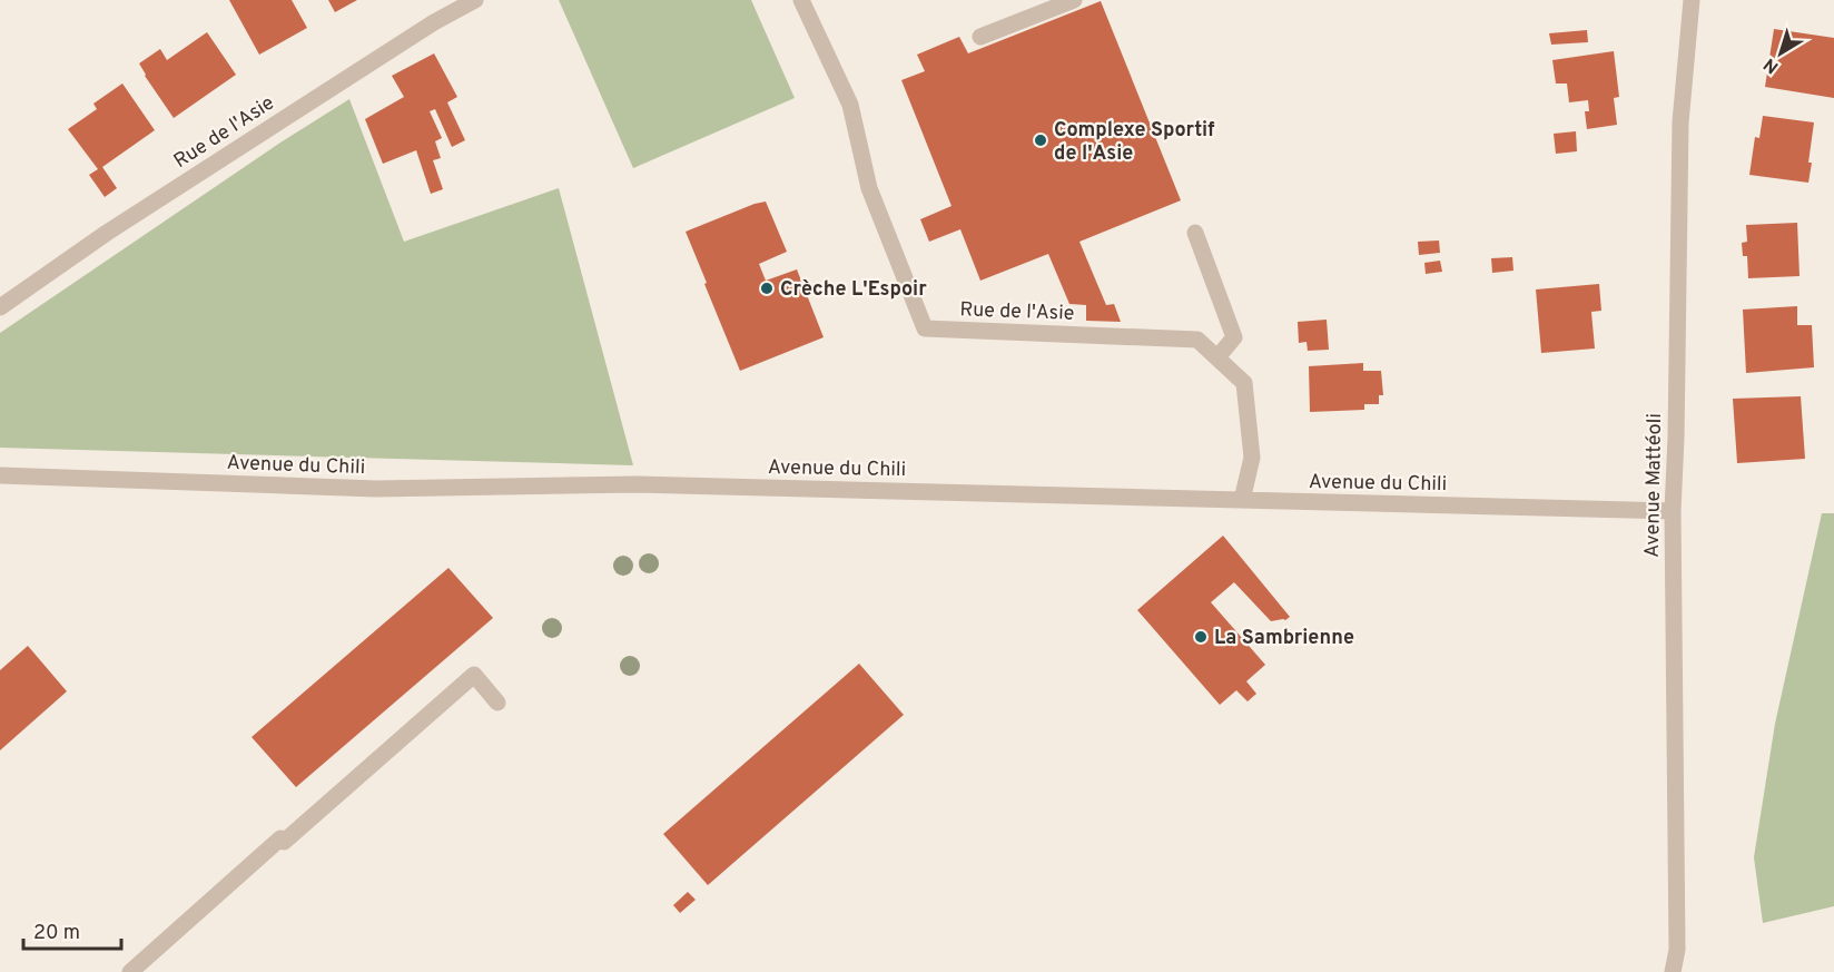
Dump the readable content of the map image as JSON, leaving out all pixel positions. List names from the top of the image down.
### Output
{
  "streets": {
    "street": ["Rue de l'Asie", "Avenue du Chili", "Avenue Mattéoli"]
  },
  "crossings": [
    ["Rue de l'Asie", "Avenue du Chili"],
    ["Avenue du Chili", "Avenue Mattéoli"]
  ],
  "places": ["Complexe Sportif de l'Asie", "Crèche L'Espoir", "La Sambrienne"],
  "scale_bar": "20 m",
  "north": "bottom left"
}
